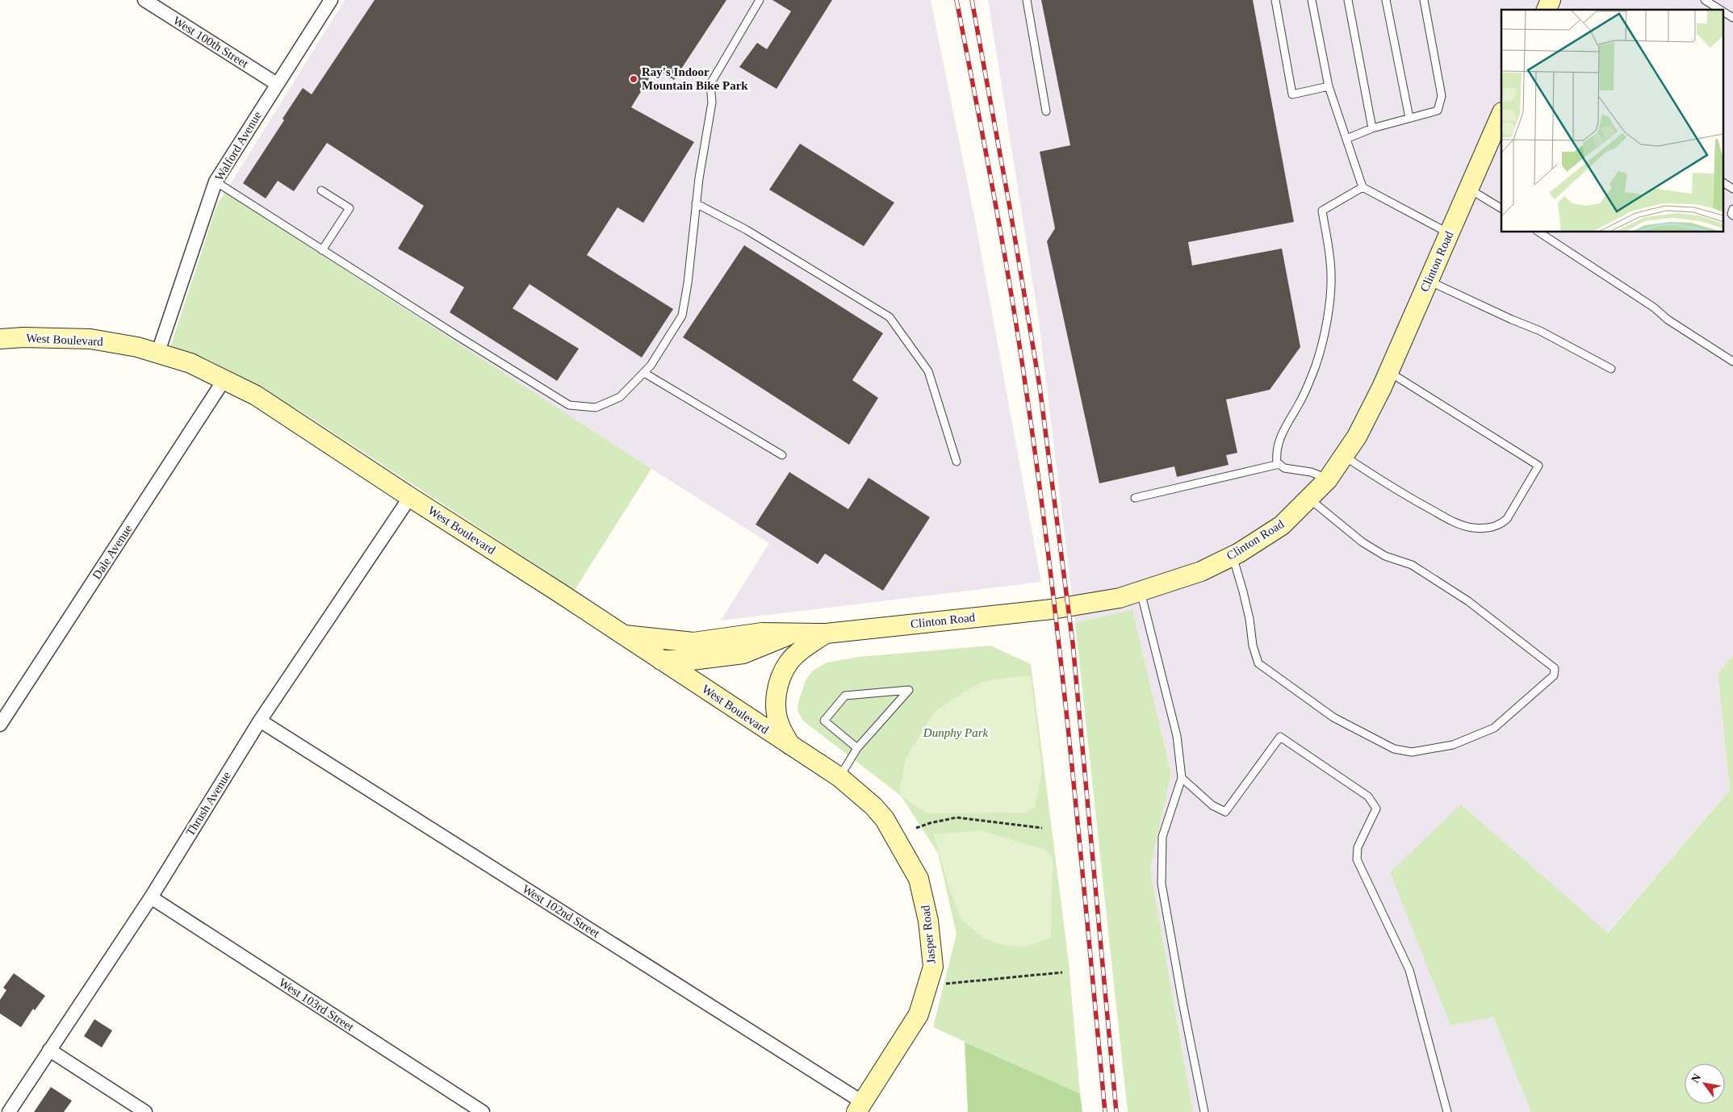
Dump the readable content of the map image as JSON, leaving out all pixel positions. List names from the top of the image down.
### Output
{
  "streets": {
    "street": [
      "West 100th Street",
      "Walford Avenue",
      "Clinton Road",
      "West Boulevard",
      "Dale Avenue",
      "Thrush Avenue",
      "West 102nd Street",
      "Jasper Road",
      "West 103rd Street"
    ]
  },
  "crossings": [
    ["West 100th Street", "Walford Avenue"],
    ["Walford Avenue", "West Boulevard"],
    ["Clinton Road", "West Boulevard"],
    ["West Boulevard", "Dale Avenue"],
    ["West Boulevard", "Thrush Avenue"],
    ["West Boulevard", "Jasper Road"],
    ["Thrush Avenue", "West 102nd Street"],
    ["Thrush Avenue", "West 103rd Street"],
    ["West 102nd Street", "Jasper Road"]
  ],
  "parks": ["Dunphy Park"],
  "places": ["Ray's Indoor Mountain Bike Park"],
  "north": "top left"
}
